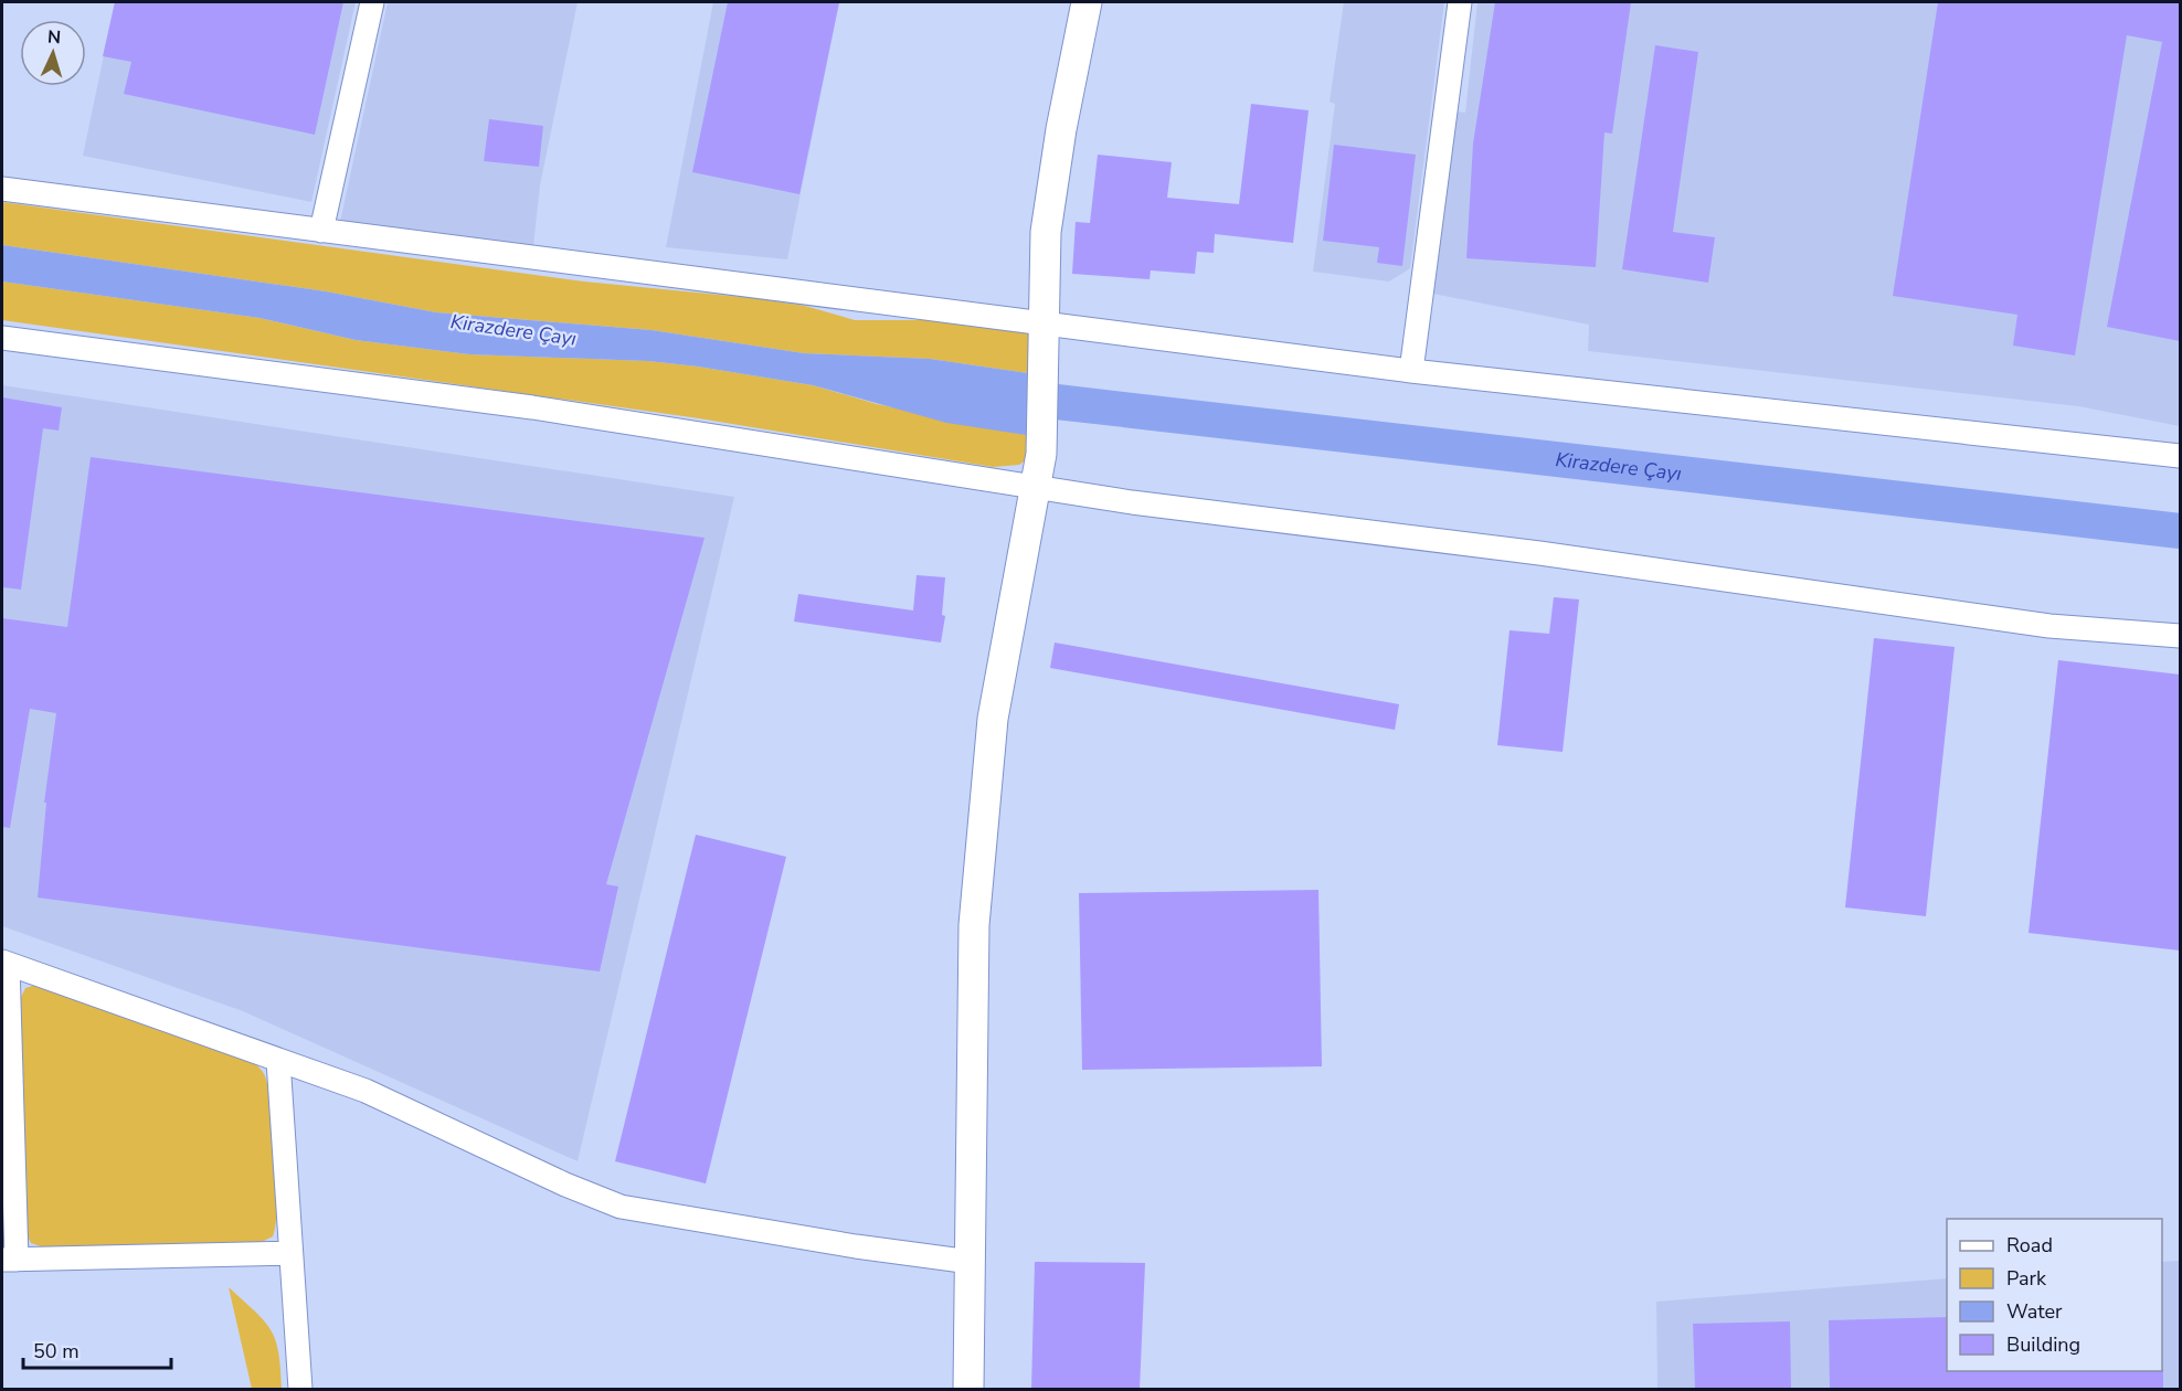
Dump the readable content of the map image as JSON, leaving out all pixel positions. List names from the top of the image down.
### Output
{
  "water": ["Kirazdere Çayı"],
  "legend": [
    "Road",
    "Park",
    "Water",
    "Building"
  ],
  "scale_bar": "50 m",
  "north": "top"
}
